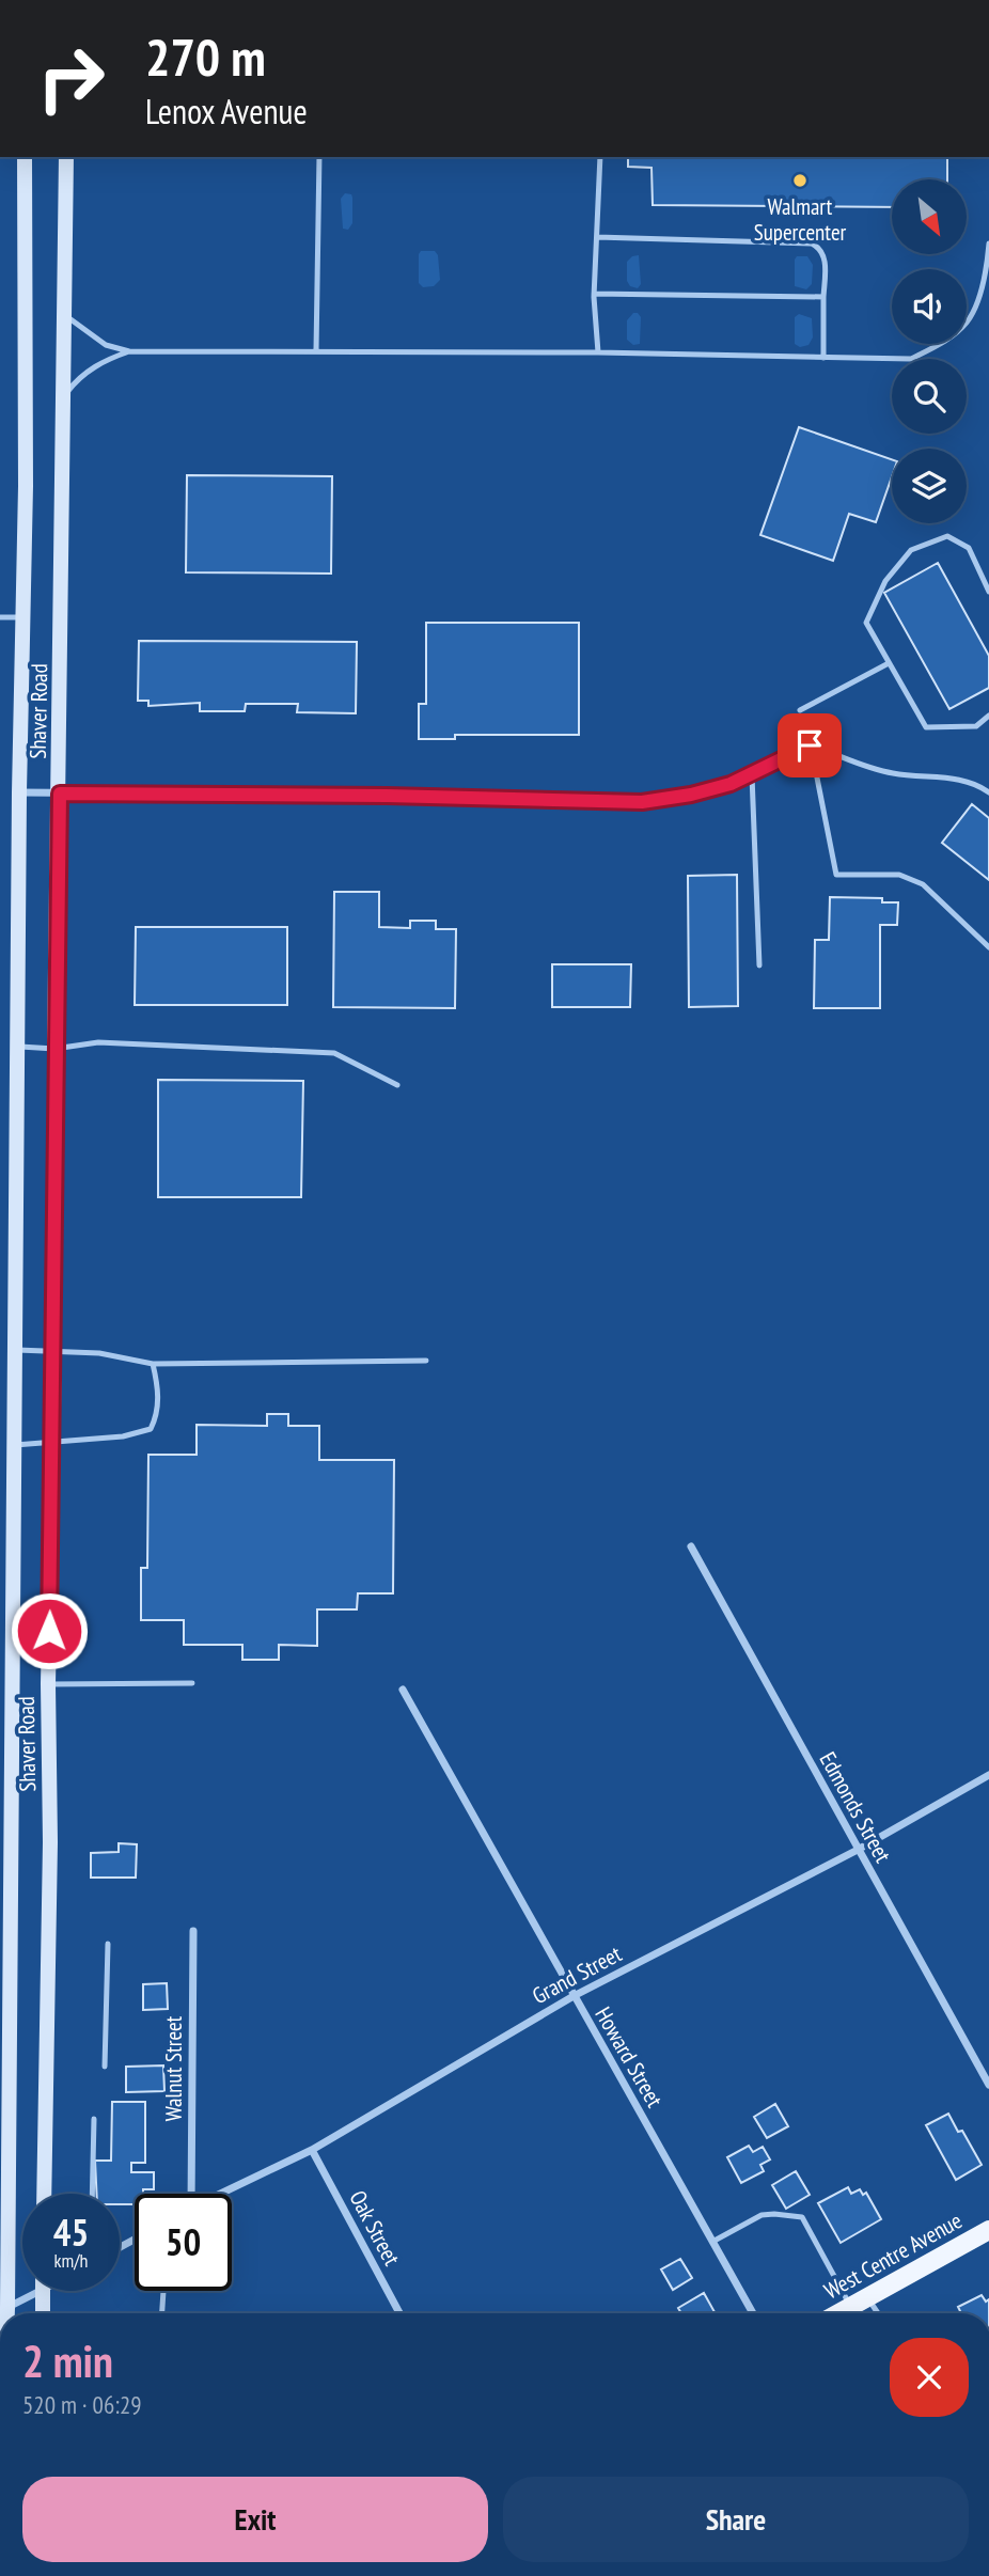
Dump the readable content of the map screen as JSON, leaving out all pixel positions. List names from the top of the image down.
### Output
{
  "streets": {
    "main road": ["Shaver Road", "West Centre Avenue"],
    "street": [
      "Edmonds Street",
      "Grand Street",
      "Howard Street",
      "Walnut Street",
      "Oak Street"
    ]
  },
  "crossings": [
    ["Edmonds Street", "Grand Street"],
    ["Grand Street", "Howard Street"],
    ["Grand Street", "Oak Street"]
  ],
  "places": ["Walmart Supercenter"],
  "north": "bottom right",
  "page": {
    "turn": ["270 m", "Lenox Avenue"],
    "speed": "45 km/h",
    "limit": "50",
    "heading": ["2 min", "520 m · 06:29"],
    "buttons": ["Exit", "Share"]
  }
}
